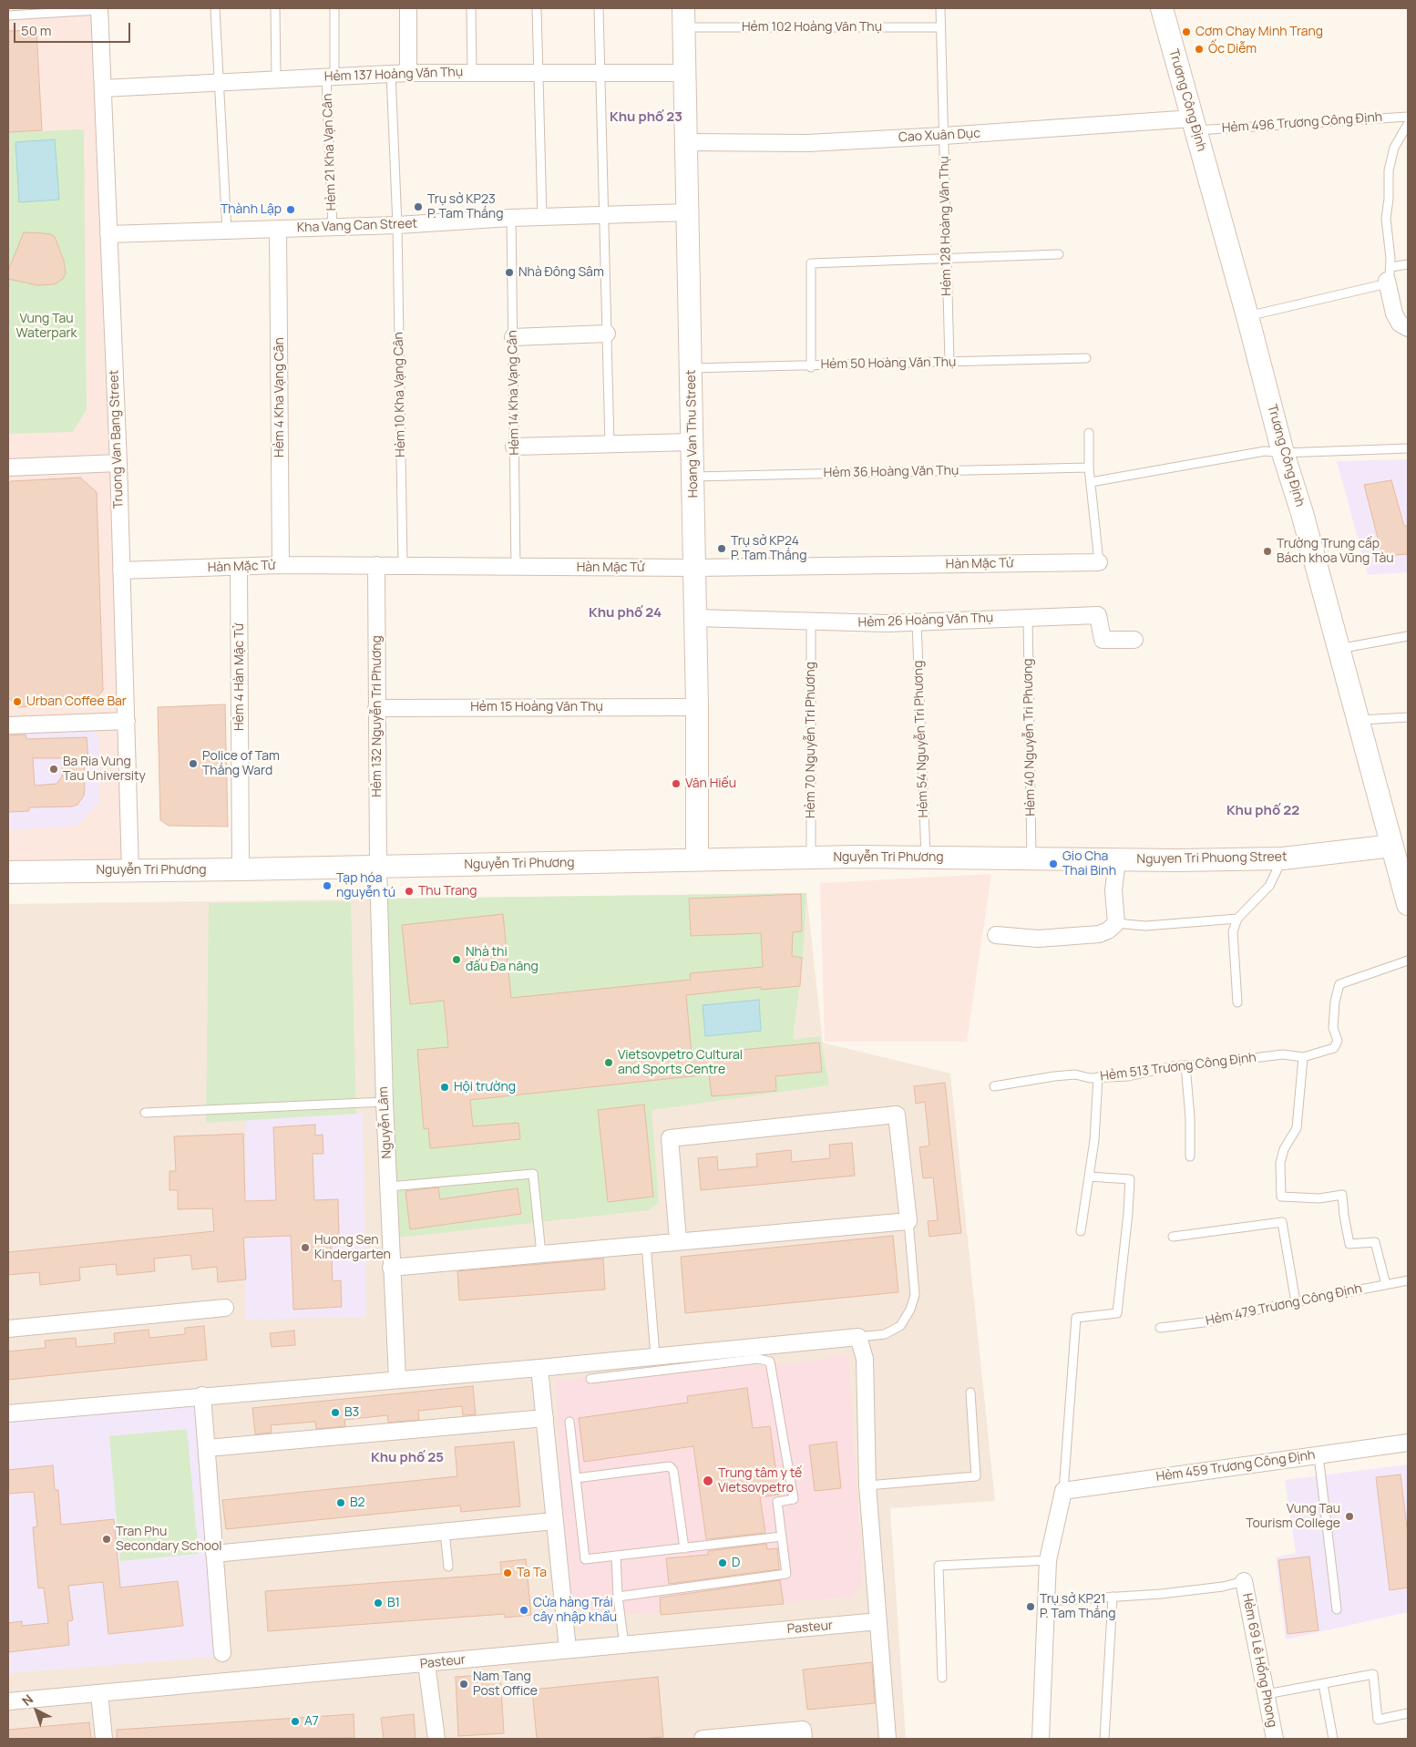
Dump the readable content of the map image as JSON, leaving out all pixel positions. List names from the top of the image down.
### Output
{
  "streets": {
    "street": [
      "Hẻm 137 Hoàng Văn Thụ",
      "Trương Công Định",
      "Cao Xuân Dục",
      "Kha Vang Can Street",
      "Hẻm 4 Kha Vạng Cân",
      "Hoang Van Thu Street",
      "Truong Van Bang Street",
      "Hàn Mặc Tử",
      "Hẻm 26 Hoàng Văn Thụ",
      "Hẻm 4 Hàn Mặc Tử",
      "Hẻm 15 Hoàng Văn Thụ",
      "Hẻm 132 Nguyễn Tri Phương",
      "Nguyễn Tri Phương",
      "Nguyen Tri Phuong Street",
      "Nguyễn Lâm",
      "Hẻm 459 Trương Công Định",
      "Pasteur",
      "Hẻm 69 Lê Hồng Phong"
    ],
    "lane": [
      "Hẻm 102 Hoàng Văn Thụ",
      "Hẻm 496 Trương Công Định",
      "Hẻm 21 Kha Vạn Cân",
      "Hẻm 128 Hoàng Văn Thụ",
      "Hẻm 50 Hoàng Văn Thụ",
      "Hẻm 14 Kha Vạng Cân",
      "Hẻm 10 Kha Vạng Cân",
      "Hẻm 36 Hoàng Văn Thụ",
      "Hẻm 40 Nguyễn Tri Phương",
      "Hẻm 54 Nguyễn Tri Phương",
      "Hẻm 70 Nguyễn Tri Phương",
      "Hẻm 513 Trương Công Định",
      "Hẻm 479 Trương Công Định"
    ]
  },
  "crossings": [
    ["Hẻm 102 Hoàng Văn Thụ", "Hẻm 128 Hoàng Văn Thụ"],
    ["Hẻm 102 Hoàng Văn Thụ", "Hoang Van Thu Street"],
    ["Hẻm 137 Hoàng Văn Thụ", "Hẻm 21 Kha Vạn Cân"],
    ["Hẻm 137 Hoàng Văn Thụ", "Hẻm 10 Kha Vạng Cân"],
    ["Hẻm 137 Hoàng Văn Thụ", "Hoang Van Thu Street"],
    ["Hẻm 137 Hoàng Văn Thụ", "Truong Van Bang Street"],
    ["Trương Công Định", "Hẻm 496 Trương Công Định"],
    ["Trương Công Định", "Cao Xuân Dục"],
    ["Trương Công Định", "Nguyen Tri Phuong Street"],
    ["Hẻm 496 Trương Công Định", "Cao Xuân Dục"],
    ["Cao Xuân Dục", "Hẻm 128 Hoàng Văn Thụ"],
    ["Cao Xuân Dục", "Hoang Van Thu Street"],
    ["Hẻm 21 Kha Vạn Cân", "Kha Vang Can Street"],
    ["Kha Vang Can Street", "Hẻm 14 Kha Vạng Cân"],
    ["Kha Vang Can Street", "Hẻm 10 Kha Vạng Cân"],
    ["Kha Vang Can Street", "Hẻm 4 Kha Vạng Cân"],
    ["Kha Vang Can Street", "Hoang Van Thu Street"],
    ["Kha Vang Can Street", "Truong Van Bang Street"],
    ["Hẻm 128 Hoàng Văn Thụ", "Hẻm 50 Hoàng Văn Thụ"],
    ["Hẻm 50 Hoàng Văn Thụ", "Hoang Van Thu Street"],
    ["Hẻm 14 Kha Vạng Cân", "Hàn Mặc Tử"],
    ["Hẻm 10 Kha Vạng Cân", "Hàn Mặc Tử"],
    ["Hẻm 4 Kha Vạng Cân", "Hàn Mặc Tử"],
    ["Hoang Van Thu Street", "Hẻm 36 Hoàng Văn Thụ"],
    ["Hoang Van Thu Street", "Hàn Mặc Tử"],
    ["Hoang Van Thu Street", "Hẻm 26 Hoàng Văn Thụ"],
    ["Hoang Van Thu Street", "Hẻm 15 Hoàng Văn Thụ"],
    ["Hoang Van Thu Street", "Nguyễn Tri Phương"],
    ["Truong Van Bang Street", "Hàn Mặc Tử"],
    ["Truong Van Bang Street", "Nguyễn Tri Phương"],
    ["Hàn Mặc Tử", "Hẻm 4 Hàn Mặc Tử"],
    ["Hàn Mặc Tử", "Hẻm 132 Nguyễn Tri Phương"],
    ["Hẻm 26 Hoàng Văn Thụ", "Hẻm 40 Nguyễn Tri Phương"],
    ["Hẻm 26 Hoàng Văn Thụ", "Hẻm 54 Nguyễn Tri Phương"],
    ["Hẻm 26 Hoàng Văn Thụ", "Hẻm 70 Nguyễn Tri Phương"],
    ["Hẻm 4 Hàn Mặc Tử", "Nguyễn Tri Phương"],
    ["Hẻm 15 Hoàng Văn Thụ", "Hẻm 132 Nguyễn Tri Phương"],
    ["Hẻm 132 Nguyễn Tri Phương", "Nguyễn Tri Phương"],
    ["Hẻm 132 Nguyễn Tri Phương", "Nguyễn Lâm"],
    ["Hẻm 40 Nguyễn Tri Phương", "Nguyễn Tri Phương"],
    ["Hẻm 40 Nguyễn Tri Phương", "Nguyen Tri Phuong Street"],
    ["Hẻm 54 Nguyễn Tri Phương", "Nguyễn Tri Phương"],
    ["Hẻm 70 Nguyễn Tri Phương", "Nguyễn Tri Phương"],
    ["Nguyễn Tri Phương", "Nguyen Tri Phuong Street"],
    ["Nguyễn Tri Phương", "Nguyễn Lâm"]
  ],
  "districts": [
    "Khu phố 23",
    "Khu phố 24",
    "Khu phố 22",
    "Khu phố 25"
  ],
  "parks": ["Vung Tau Waterpark"],
  "places": [
    "Cơm Chay Minh Trang",
    "Ốc Diễm",
    "Trụ sở KP23 P. Tam Thắng",
    "Thành Lập",
    "Nhà Đông Sâm",
    "Trụ sở KP24 P. Tam Thắng",
    "Trường Trung cấp Bách khoa Vũng Tàu",
    "Urban Coffee Bar",
    "Police of Tam Thắng Ward",
    "Ba Ria Vung Tau University",
    "Văn Hiếu",
    "Gio Cha Thai Binh",
    "Tạp hóa nguyễn tú",
    "Thu Trang",
    "Nhà thi đấu Đa năng",
    "Vietsovpetro Cultural and Sports Centre",
    "Hội trường",
    "Huong Sen Kindergarten",
    "B3",
    "Trung tâm y tế Vietsovpetro",
    "B2",
    "Vung Tau Tourism College",
    "Tran Phu Secondary School",
    "D",
    "Ta Ta",
    "B1",
    "Trụ sở KP21 P. Tam Thắng",
    "Cửa hàng Trái cây nhập khẩu",
    "Nam Tang Post Office",
    "A7"
  ],
  "scale_bar": "50 m",
  "north": "top left"
}
